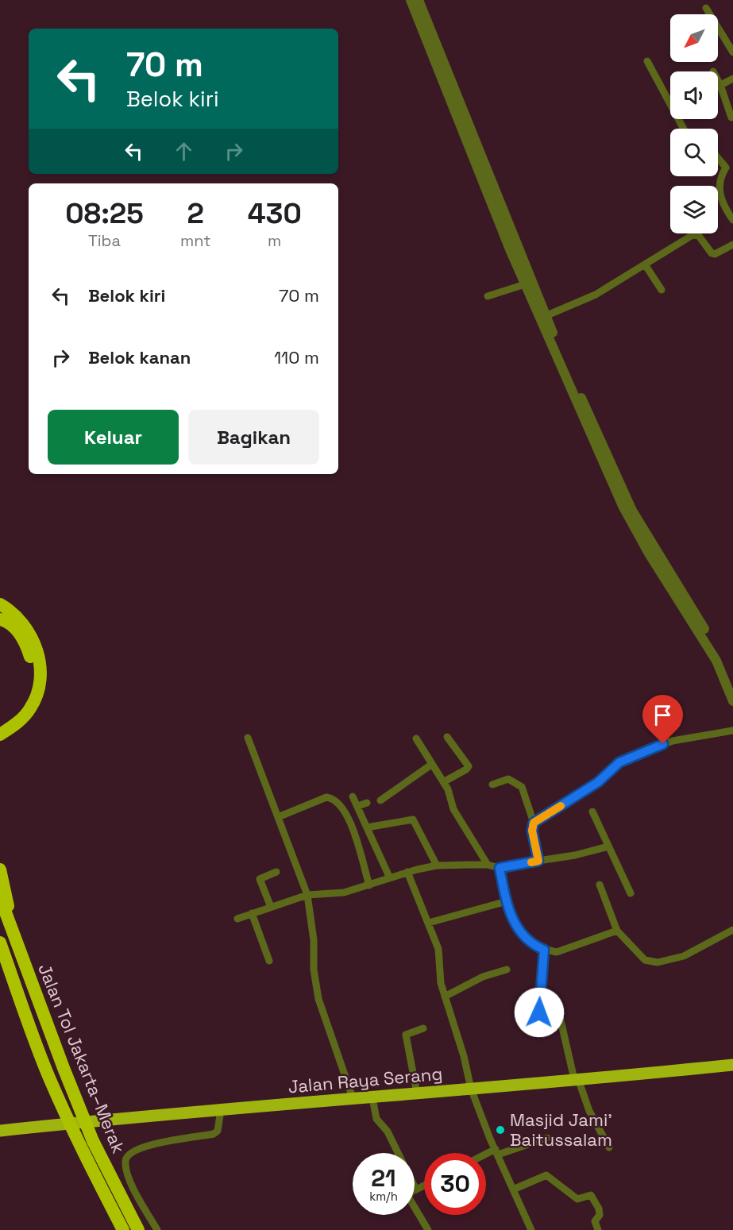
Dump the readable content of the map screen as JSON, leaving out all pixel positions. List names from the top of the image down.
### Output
{
  "streets": {
    "highway": ["Jalan Tol Jakarta–Merak", "Jalan Raya Serang"]
  },
  "places": ["Masjid Jami' Baitussalam"],
  "north": "bottom left",
  "page": {
    "turn": ["70 m", "Belok kiri"],
    "eta": [
      "08:25",
      "Tiba",
      "2",
      "mnt",
      "430",
      "m"
    ],
    "list": [
      {
        "name": "Belok kiri",
        "value": "70 m"
      },
      {
        "name": "Belok kanan",
        "value": "110 m"
      }
    ],
    "buttons": ["Keluar", "Bagikan"],
    "speed": "21 km/h",
    "limit": "30"
  }
}
